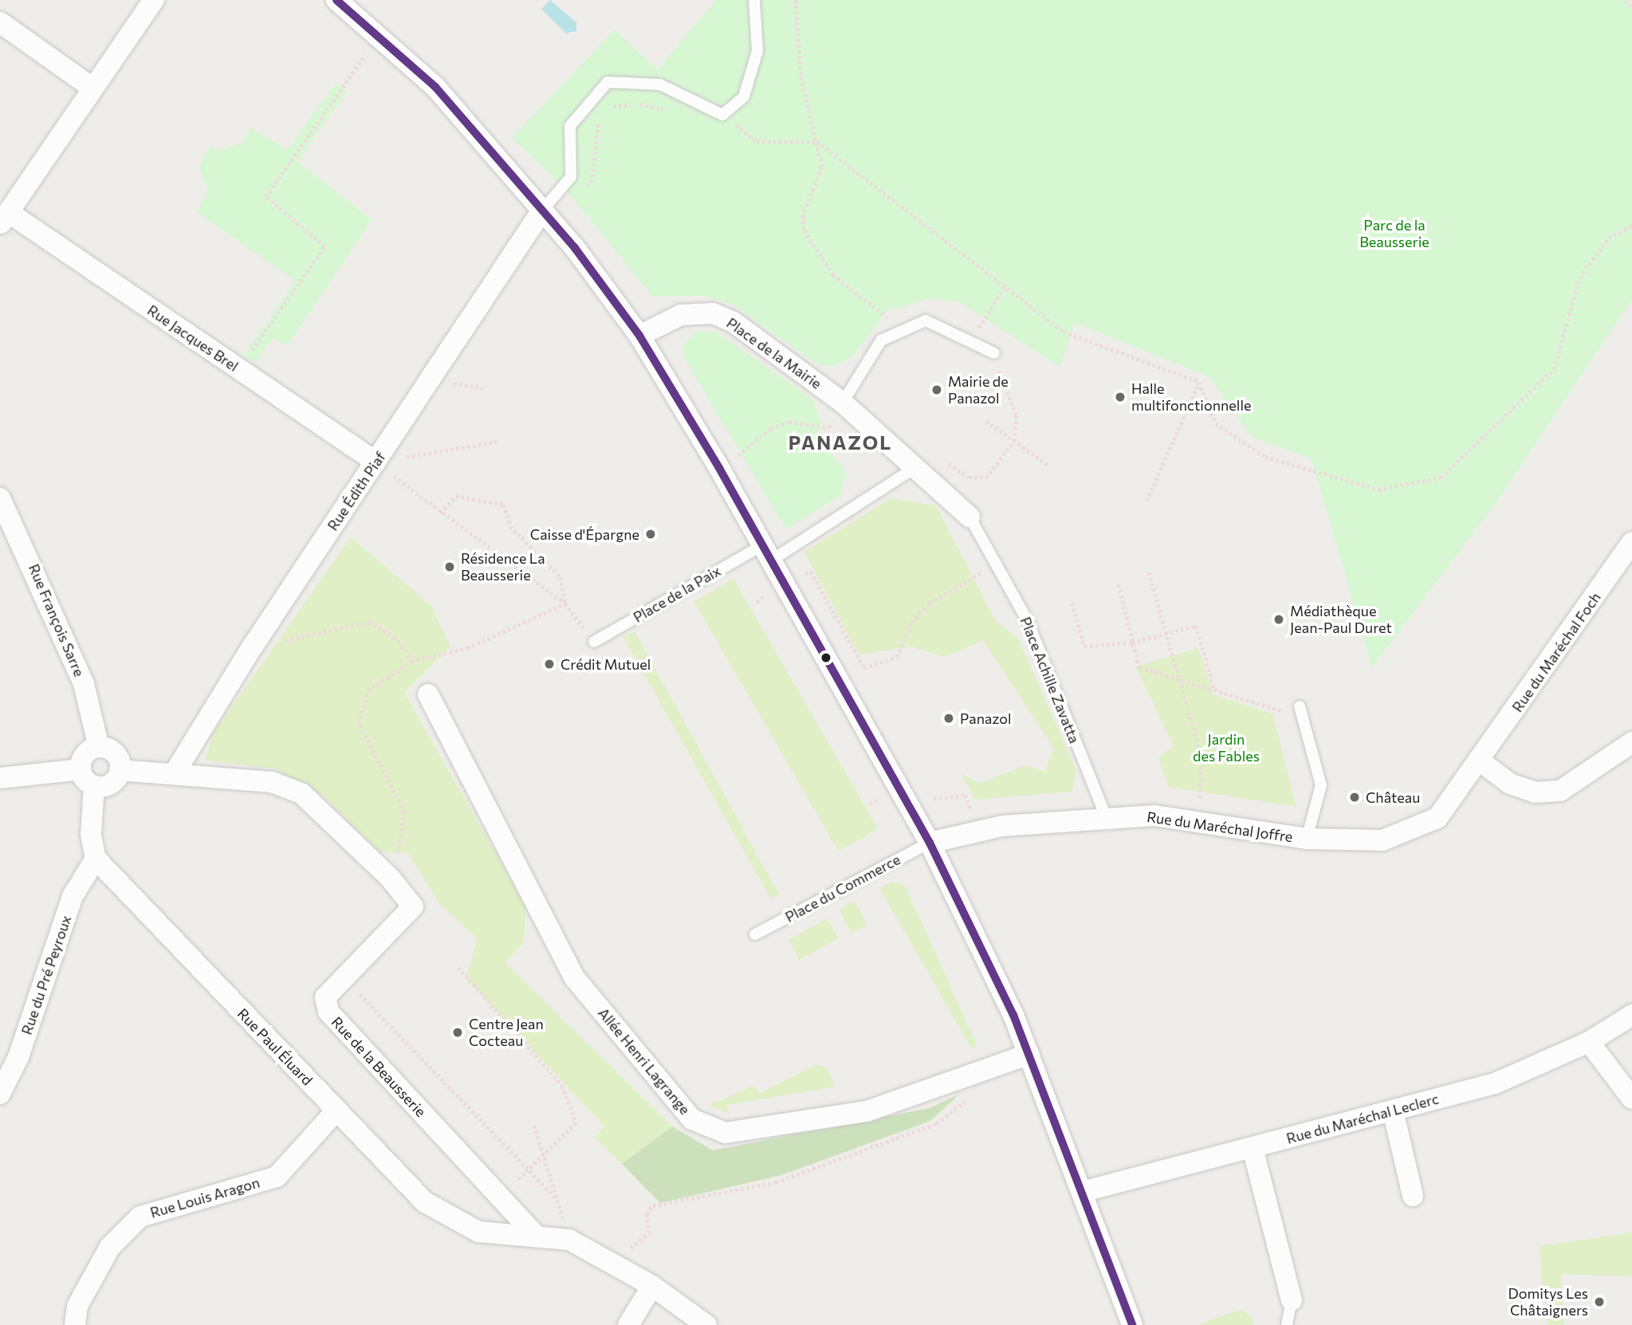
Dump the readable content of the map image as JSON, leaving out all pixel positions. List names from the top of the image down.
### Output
{
  "streets": {
    "street": [
      "Rue Jacques Brel",
      "Place de la Mairie",
      "Rue Édith Piaf",
      "Rue François Sarre",
      "Rue du Maréchal Foch",
      "Rue du Maréchal Joffre",
      "Rue du Pré Peyroux",
      "Rue Paul Éluard",
      "Allée Henri Lagrange",
      "Rue de la Beausserie",
      "Rue du Maréchal Leclerc",
      "Rue Louis Aragon"
    ],
    "lane": ["Place de la Paix", "Place Achille Zavatta", "Place du Commerce"]
  },
  "crossings": [
    ["Rue Jacques Brel", "Rue Édith Piaf"],
    ["Place de la Mairie", "Place Achille Zavatta"],
    ["Rue Édith Piaf", "Rue de la Beausserie"],
    ["Rue François Sarre", "Rue de la Beausserie"],
    ["Rue du Maréchal Foch", "Rue du Maréchal Joffre"],
    ["Place Achille Zavatta", "Rue du Maréchal Joffre"],
    ["Rue du Maréchal Joffre", "Place du Commerce"],
    ["Rue du Pré Peyroux", "Rue Paul Éluard"],
    ["Rue Paul Éluard", "Rue de la Beausserie"],
    ["Rue Paul Éluard", "Rue Louis Aragon"]
  ],
  "districts": ["PANAZOL"],
  "parks": ["Parc de la Beausserie", "Jardin des Fables"],
  "places": [
    "Mairie de Panazol",
    "Halle multifonctionnelle",
    "Caisse d'Épargne",
    "Résidence La Beausserie",
    "Médiathèque Jean-Paul Duret",
    "Crédit Mutuel",
    "Panazol",
    "Château",
    "Centre Jean Cocteau",
    "Domitys Les Châtaigners"
  ]
}
